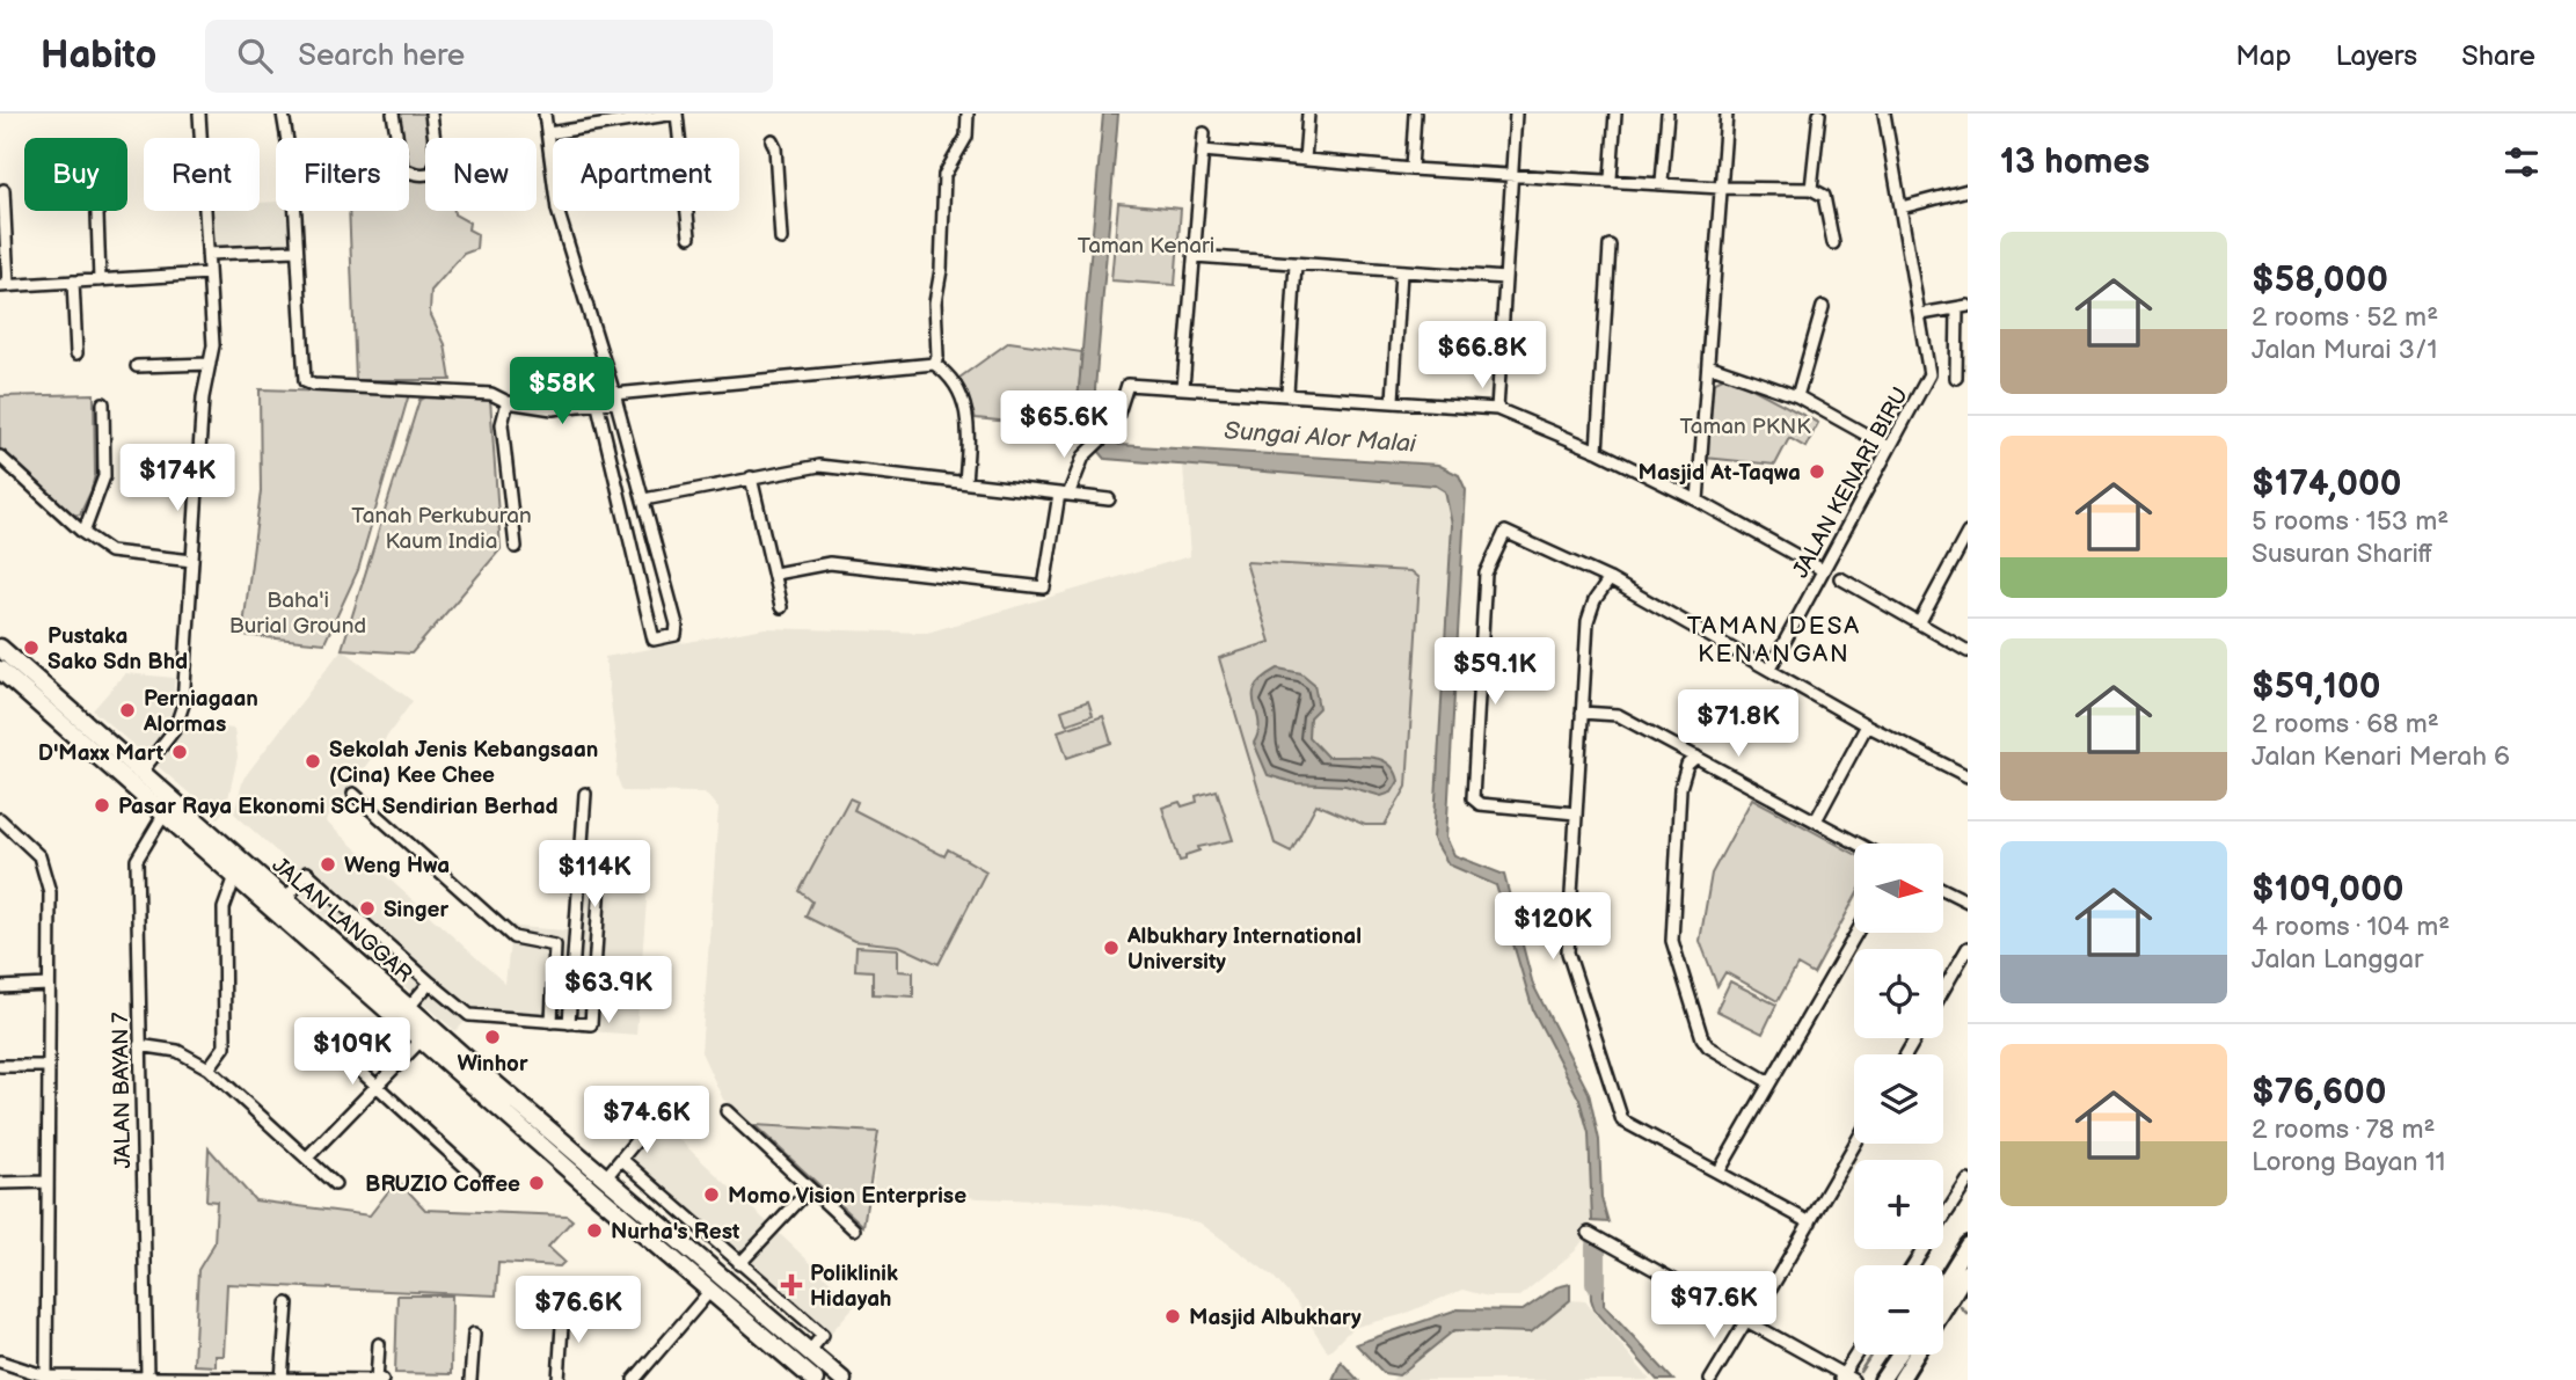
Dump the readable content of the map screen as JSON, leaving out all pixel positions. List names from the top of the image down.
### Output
{
  "streets": {
    "main road": ["JALAN LANGGAR"],
    "street": ["JALAN KENARI BIRU", "JALAN BAYAN 7"]
  },
  "crossings": [
    ["JALAN LANGGAR", "JALAN BAYAN 7"]
  ],
  "districts": ["TAMAN DESA KENANGAN"],
  "water": ["Sungai Alor Malai"],
  "parks": [
    "Taman Kenari",
    "Taman PKNK",
    "Tanah Perkuburan Kaum India",
    "Baha'i Burial Ground"
  ],
  "places": {
    "other": [
      "Masjid At-Taqwa",
      "Pustaka Sako Sdn Bhd",
      "Perniagaan Alormas",
      "D'Maxx Mart",
      "Sekolah Jenis Kebangsaan (Cina) Kee Chee",
      "Pasar Raya Ekonomi SCH Sendirian Berhad",
      "Weng Hwa",
      "Singer",
      "Albukhary International University",
      "Winhor",
      "BRUZIO Coffee",
      "Momo Vision Enterprise",
      "Nurha's Rest",
      "Masjid Albukhary"
    ],
    "health": ["Poliklinik Hidayah"]
  },
  "north": "right",
  "page": {
    "header": "Habito",
    "search": "Search here",
    "nav": ["Map", "Layers", "Share"],
    "heading": "13 homes",
    "chip": [
      "Buy",
      "Rent",
      "Filters",
      "New",
      "Apartment"
    ],
    "list": [
      {
        "name": "$58,000",
        "note": "2 rooms · 52 m² · Jalan Murai 3/1"
      },
      {
        "name": "$174,000",
        "note": "5 rooms · 153 m² · Susuran Shariff"
      },
      {
        "name": "$59,100",
        "note": "2 rooms · 68 m² · Jalan Kenari Merah 6"
      },
      {
        "name": "$109,000",
        "note": "4 rooms · 104 m² · Jalan Langgar"
      },
      {
        "name": "$76,600",
        "note": "2 rooms · 78 m² · Lorong Bayan 11"
      }
    ],
    "price": [
      "$66.8K",
      "$58K",
      "$65.6K",
      "$174K",
      "$59.1K",
      "$71.8K",
      "$114K",
      "$120K",
      "$63.9K",
      "$109K",
      "$74.6K",
      "$97.6K",
      "$76.6K"
    ],
    "map_buttons": ["+", "−"]
  }
}
